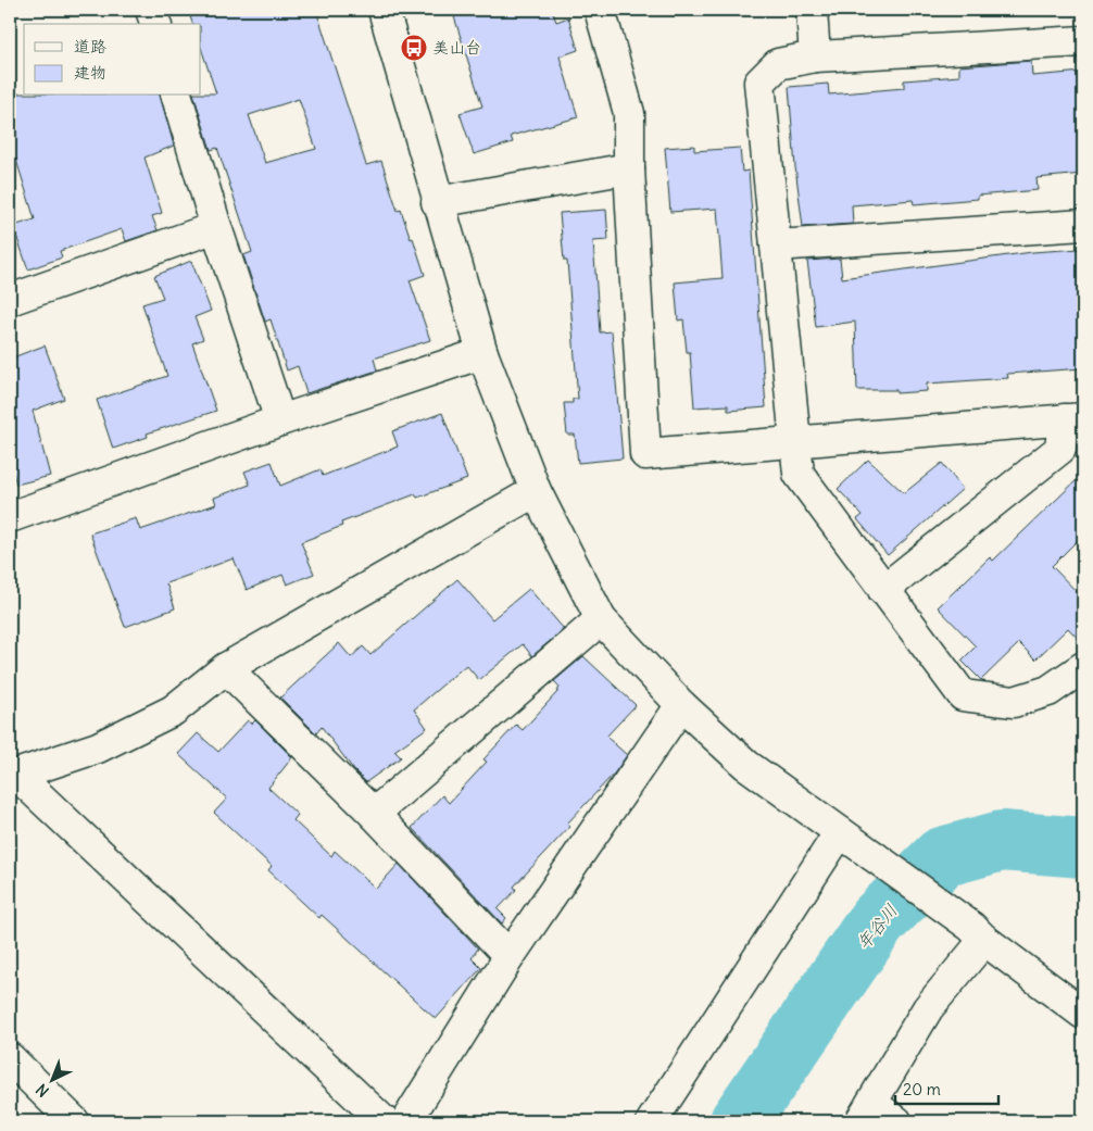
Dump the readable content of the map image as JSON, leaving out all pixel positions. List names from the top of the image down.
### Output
{
  "water": ["年谷川"],
  "places": {
    "bus stop": ["美山台"]
  },
  "legend": ["道路", "建物"],
  "scale_bar": "20 m",
  "north": "bottom left"
}
